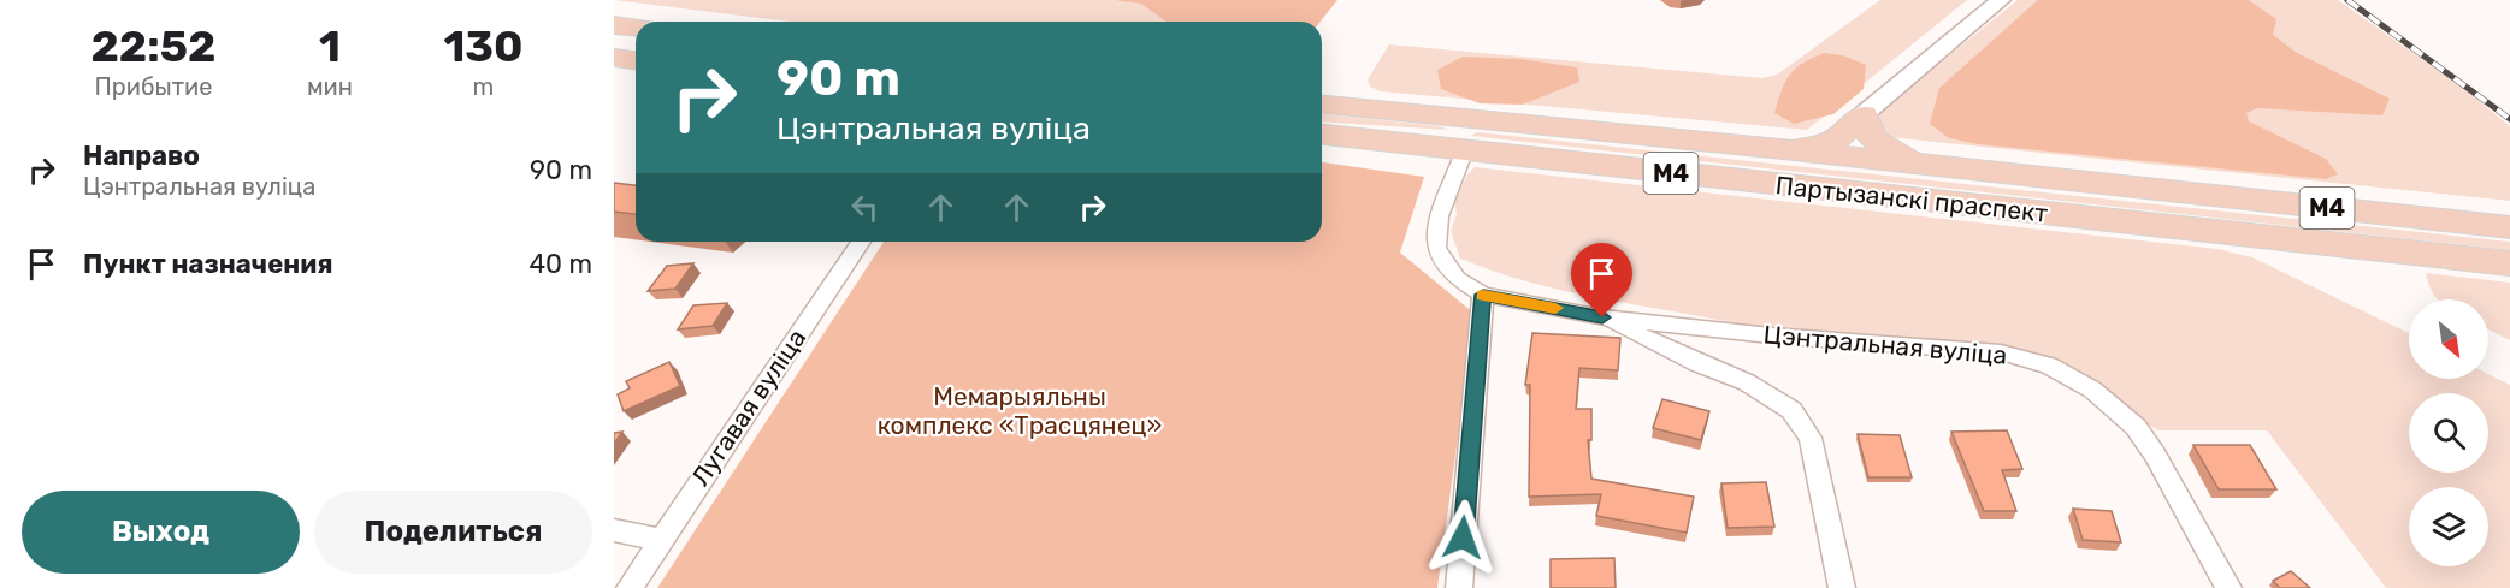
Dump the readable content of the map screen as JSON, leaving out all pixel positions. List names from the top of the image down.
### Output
{
  "streets": {
    "highway": ["М4", "Партызанскі праспект"],
    "street": ["Цэнтральная вуліца", "Лугавая вуліца"]
  },
  "parks": ["Мемарыяльны комплекс «Трасцянец»"],
  "north": "bottom right",
  "page": {
    "eta": [
      "22:52",
      "Прибытие",
      "1",
      "мин",
      "130",
      "m"
    ],
    "turn": ["90 m", "Цэнтральная вуліца"],
    "list": [
      {
        "name": "Направо",
        "note": "Цэнтральная вуліца",
        "value": "90 m"
      },
      {
        "name": "Пункт назначения",
        "value": "40 m"
      }
    ],
    "buttons": ["Выход", "Поделиться"]
  }
}
